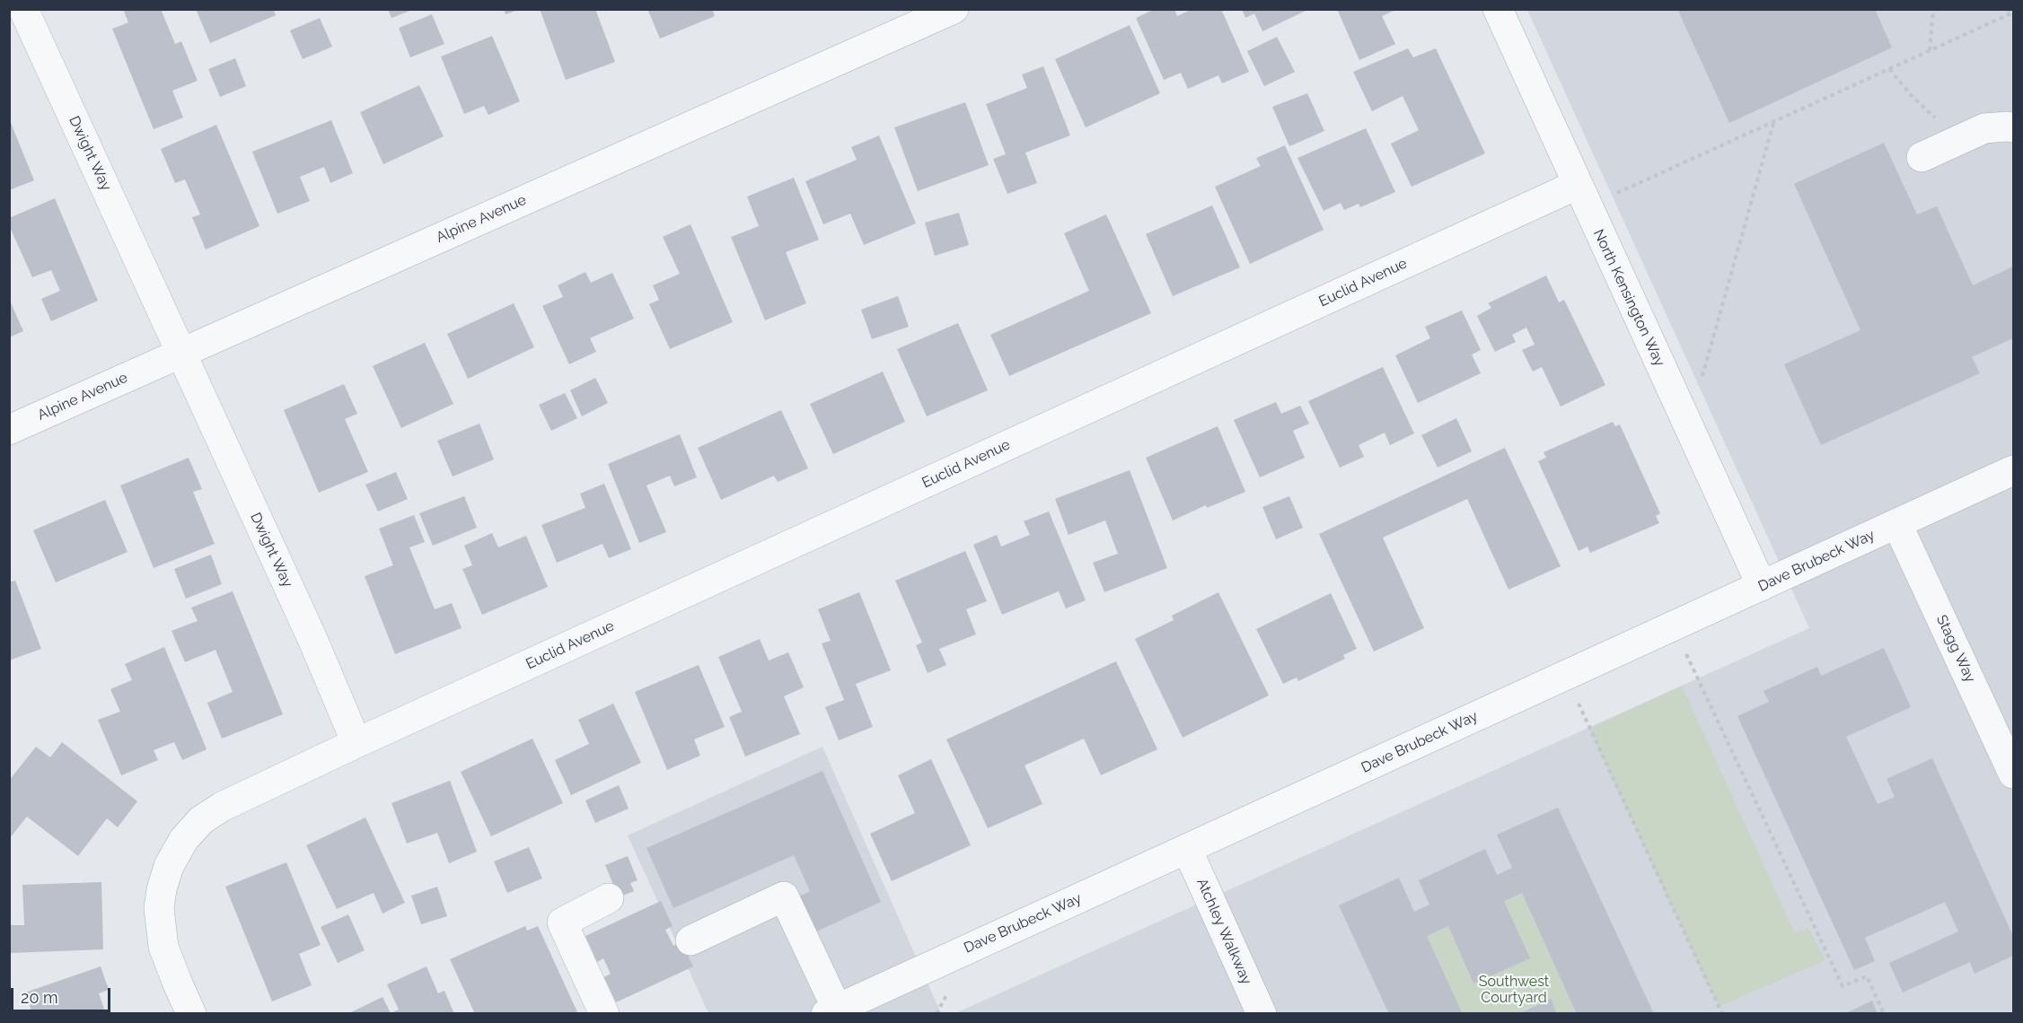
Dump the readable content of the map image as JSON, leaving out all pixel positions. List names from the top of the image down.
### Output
{
  "streets": {
    "street": [
      "Dwight Way",
      "Alpine Avenue",
      "Euclid Avenue",
      "North Kensington Way",
      "Dave Brubeck Way",
      "Stagg Way",
      "Atchley Walkway"
    ]
  },
  "crossings": [
    ["Dwight Way", "Alpine Avenue"],
    ["Dwight Way", "Euclid Avenue"],
    ["Euclid Avenue", "North Kensington Way"],
    ["North Kensington Way", "Dave Brubeck Way"],
    ["Dave Brubeck Way", "Stagg Way"],
    ["Dave Brubeck Way", "Atchley Walkway"]
  ],
  "parks": ["Southwest Courtyard"],
  "scale_bar": "20 m"
}
